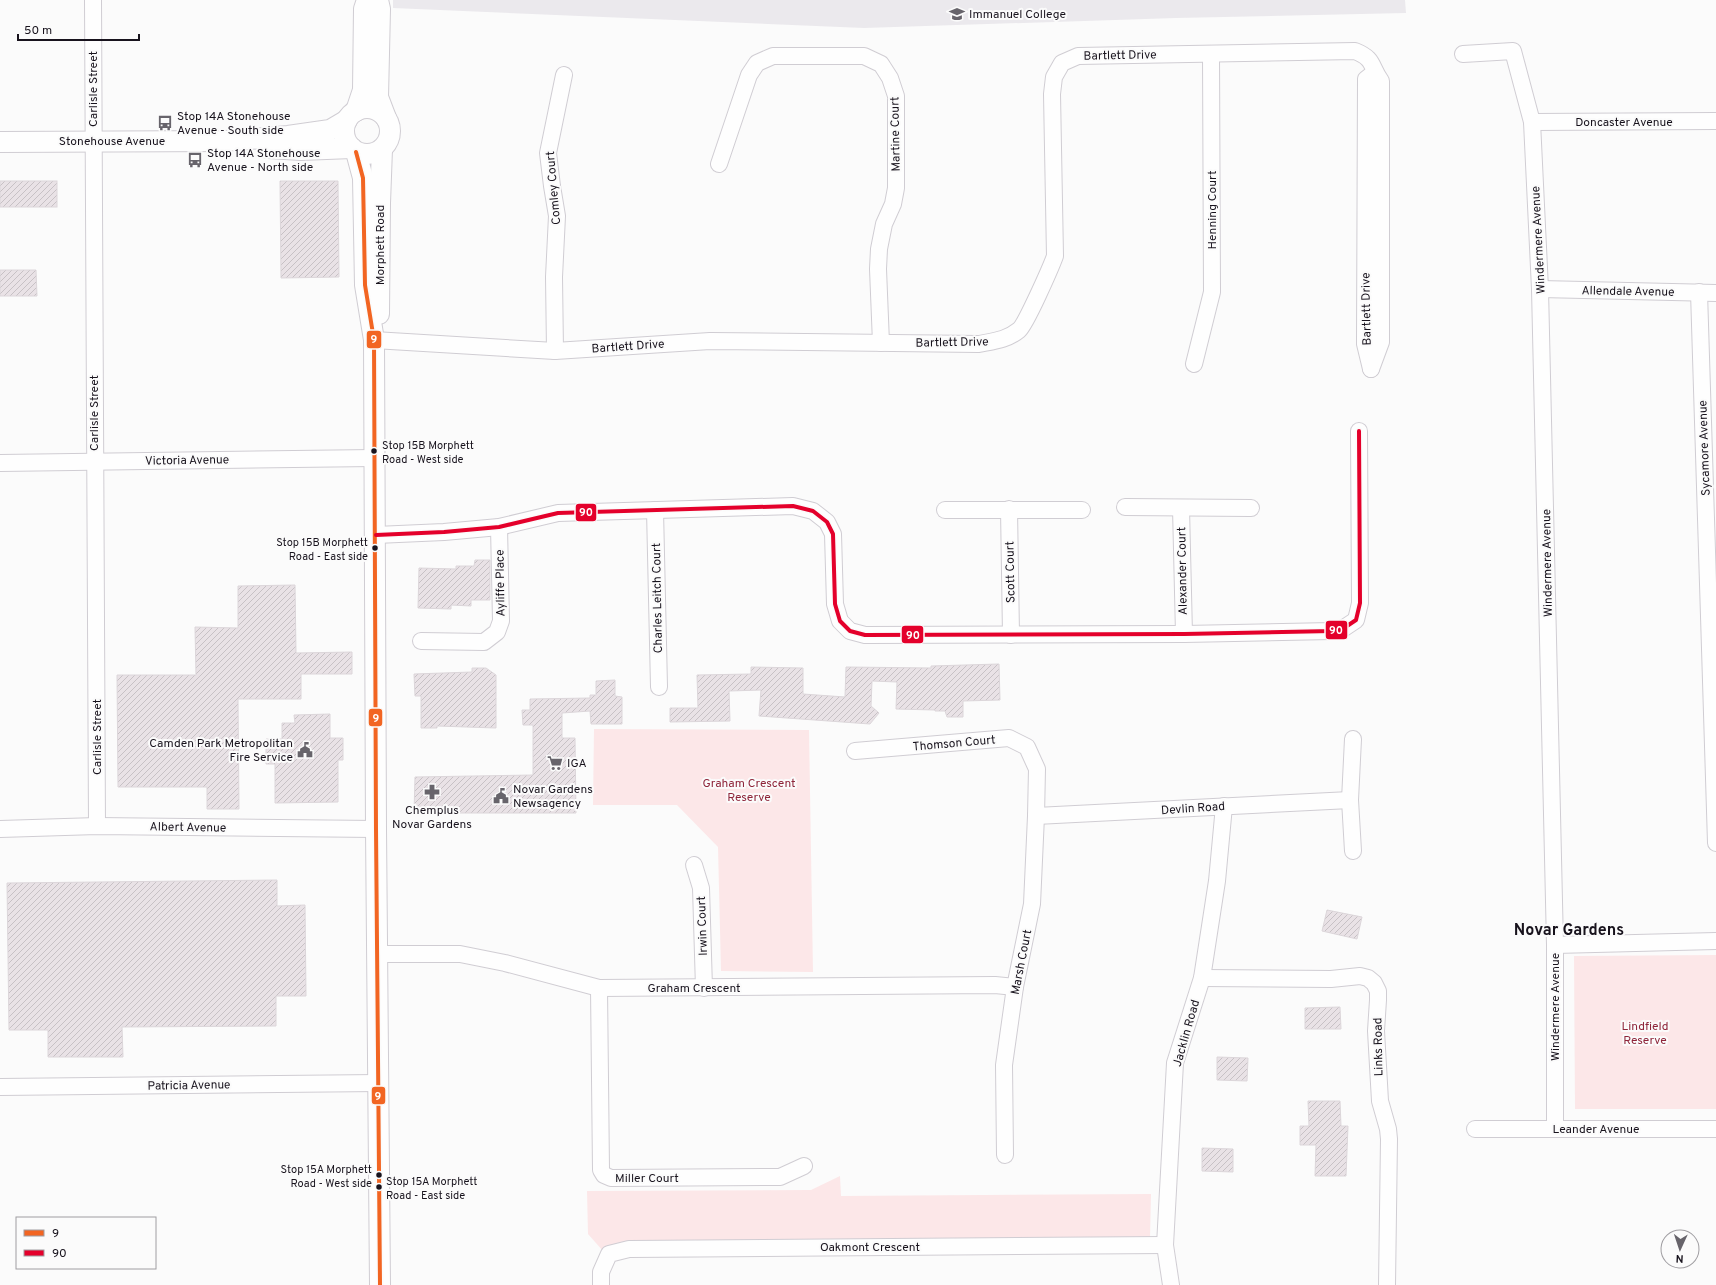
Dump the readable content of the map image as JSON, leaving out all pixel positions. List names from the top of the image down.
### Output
{
  "streets": {
    "street": [
      "Bartlett Drive",
      "Carlisle Street",
      "Doncaster Avenue",
      "Martine Court",
      "Stonehouse Avenue",
      "Comley Court",
      "Henning Court",
      "Windermere Avenue",
      "Morphett Road",
      "Allendale Avenue",
      "Sycamore Avenue",
      "Victoria Avenue",
      "Alexander Court",
      "Scott Court",
      "Ayliffe Place",
      "Charles Leitch Court",
      "Thomson Court",
      "Devlin Road",
      "Albert Avenue",
      "Irwin Court",
      "Marsh Court",
      "Graham Crescent",
      "Jacklin Road",
      "Links Road",
      "Patricia Avenue",
      "Leander Avenue",
      "Miller Court",
      "Oakmont Crescent"
    ]
  },
  "crossings": [
    ["Bartlett Drive", "Martine Court"],
    ["Bartlett Drive", "Comley Court"],
    ["Bartlett Drive", "Henning Court"],
    ["Bartlett Drive", "Morphett Road"],
    ["Carlisle Street", "Stonehouse Avenue"],
    ["Carlisle Street", "Victoria Avenue"],
    ["Carlisle Street", "Albert Avenue"],
    ["Doncaster Avenue", "Windermere Avenue"],
    ["Stonehouse Avenue", "Morphett Road"],
    ["Windermere Avenue", "Allendale Avenue"],
    ["Windermere Avenue", "Leander Avenue"],
    ["Morphett Road", "Victoria Avenue"],
    ["Morphett Road", "Albert Avenue"],
    ["Morphett Road", "Graham Crescent"],
    ["Morphett Road", "Patricia Avenue"],
    ["Allendale Avenue", "Sycamore Avenue"],
    ["Thomson Court", "Marsh Court"],
    ["Devlin Road", "Marsh Court"],
    ["Devlin Road", "Jacklin Road"],
    ["Irwin Court", "Graham Crescent"],
    ["Marsh Court", "Graham Crescent"],
    ["Graham Crescent", "Miller Court"],
    ["Jacklin Road", "Links Road"],
    ["Jacklin Road", "Oakmont Crescent"]
  ],
  "districts": ["Novar Gardens"],
  "parks": ["Graham Crescent Reserve", "Lindfield Reserve"],
  "places": {
    "school or university": ["Immanuel College"],
    "bus stop": ["Stop 14A Stonehouse Avenue - South side", "Stop 14A Stonehouse Avenue - North side"],
    "other": [
      "Stop 15B Morphett Road - West side",
      "Stop 15B Morphett Road - East side",
      "Stop 15A Morphett Road - West side",
      "Stop 15A Morphett Road - East side"
    ],
    "public building": ["Camden Park Metropolitan Fire Service", "Novar Gardens Newsagency"],
    "supermarket": ["IGA"],
    "pharmacy": ["Chemplus Novar Gardens"]
  },
  "lines": ["transit line 9", "transit line 90"],
  "legend": ["9", "90"],
  "scale_bar": "50 m",
  "north": "bottom"
}
